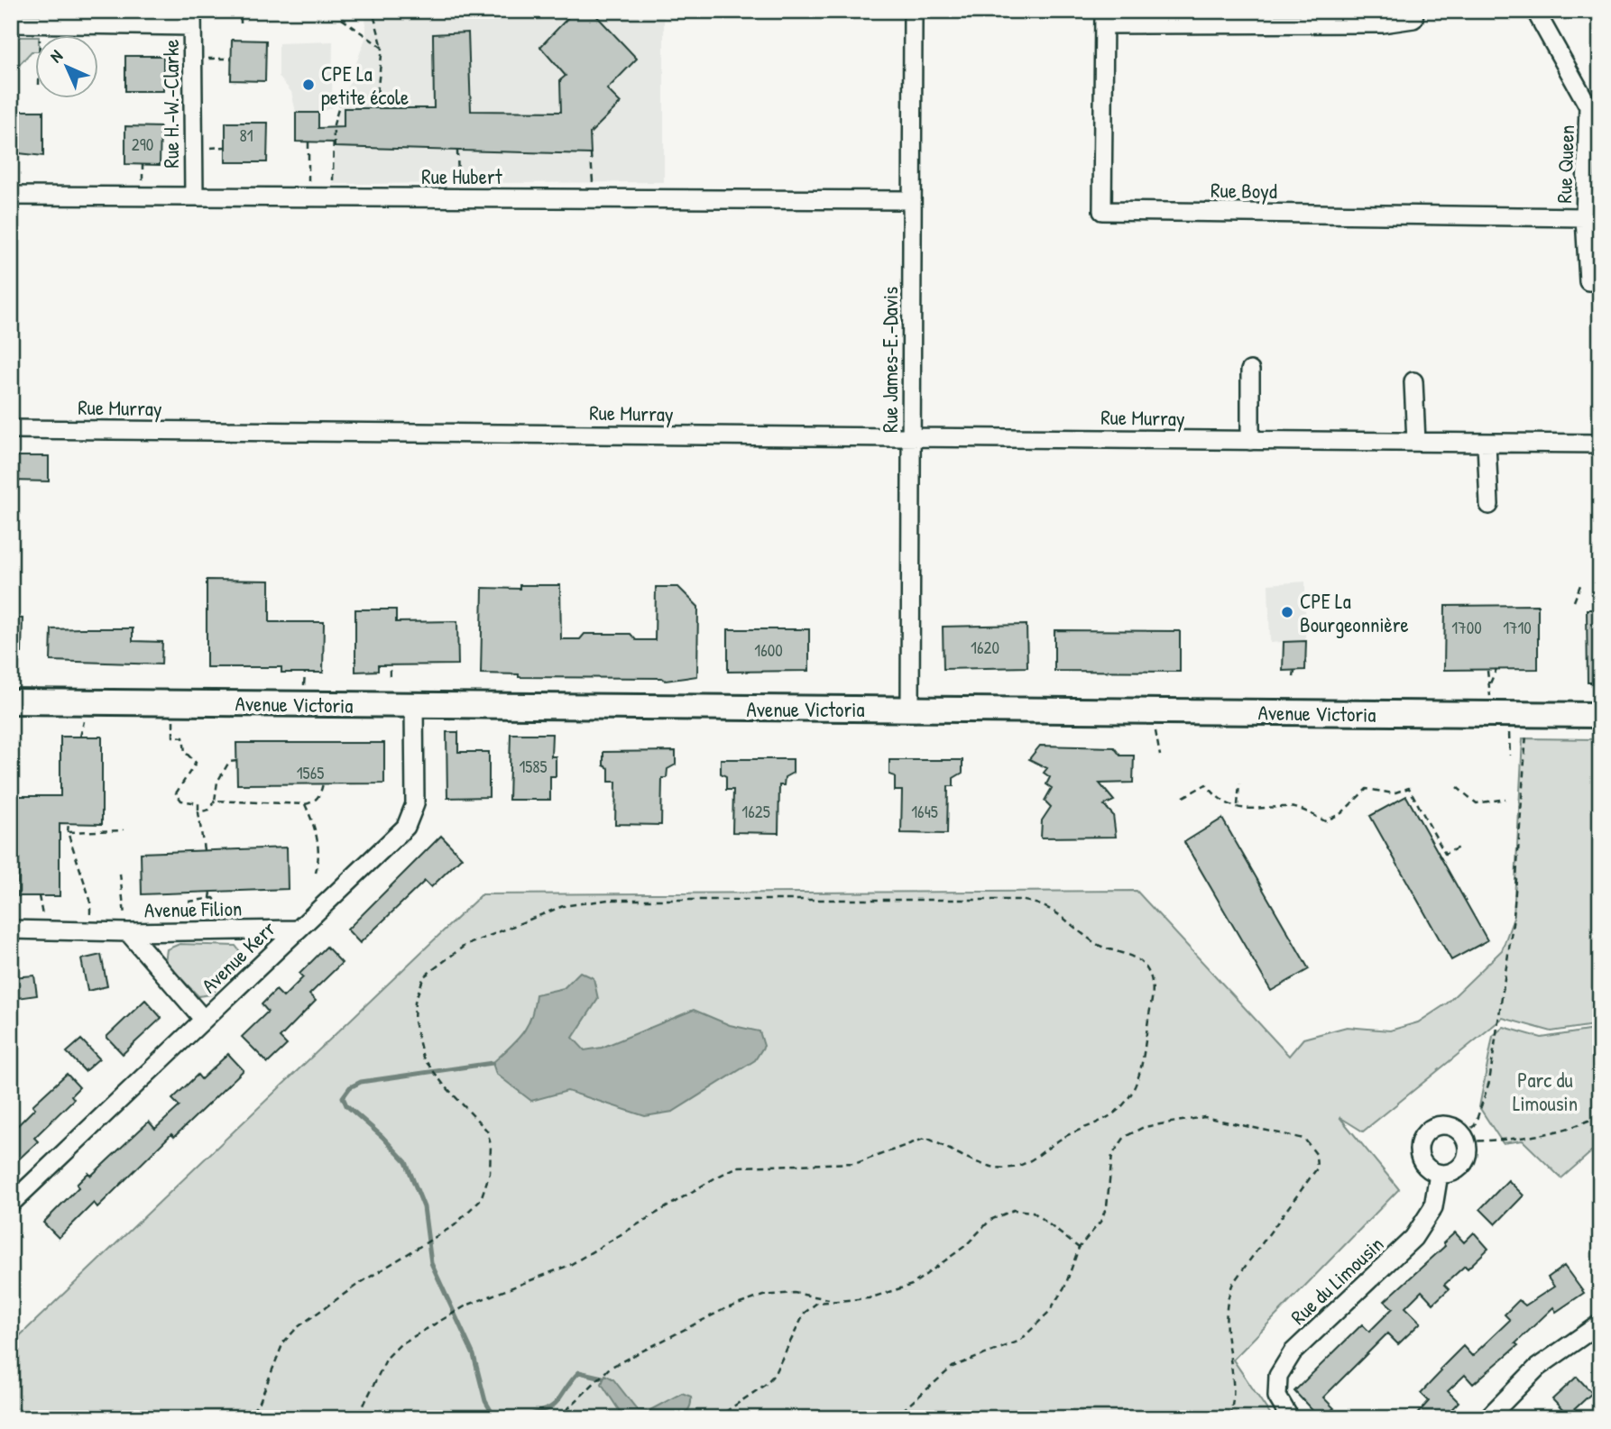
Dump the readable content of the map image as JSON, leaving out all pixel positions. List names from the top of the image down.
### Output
{
  "streets": {
    "street": [
      "Rue H.-W.-Clarke",
      "Rue Queen",
      "Rue Hubert",
      "Rue Boyd",
      "Rue James-E.-Davis",
      "Rue Murray",
      "Avenue Victoria",
      "Avenue Filion",
      "Avenue Kerr",
      "Rue du Limousin"
    ]
  },
  "crossings": [
    ["Rue H.-W.-Clarke", "Rue Hubert"],
    ["Rue Queen", "Rue Boyd"],
    ["Rue Hubert", "Rue James-E.-Davis"],
    ["Rue James-E.-Davis", "Rue Murray"],
    ["Rue James-E.-Davis", "Avenue Victoria"],
    ["Avenue Victoria", "Avenue Kerr"],
    ["Avenue Filion", "Avenue Kerr"]
  ],
  "parks": ["Parc du Limousin"],
  "places": ["CPE La petite école", "CPE La Bourgeonnière"],
  "house_numbers": [
    "81",
    "290",
    "1700",
    "1710",
    "1620",
    "1600",
    "1585",
    "1565",
    "1625",
    "1645"
  ],
  "north": "top left"
}
